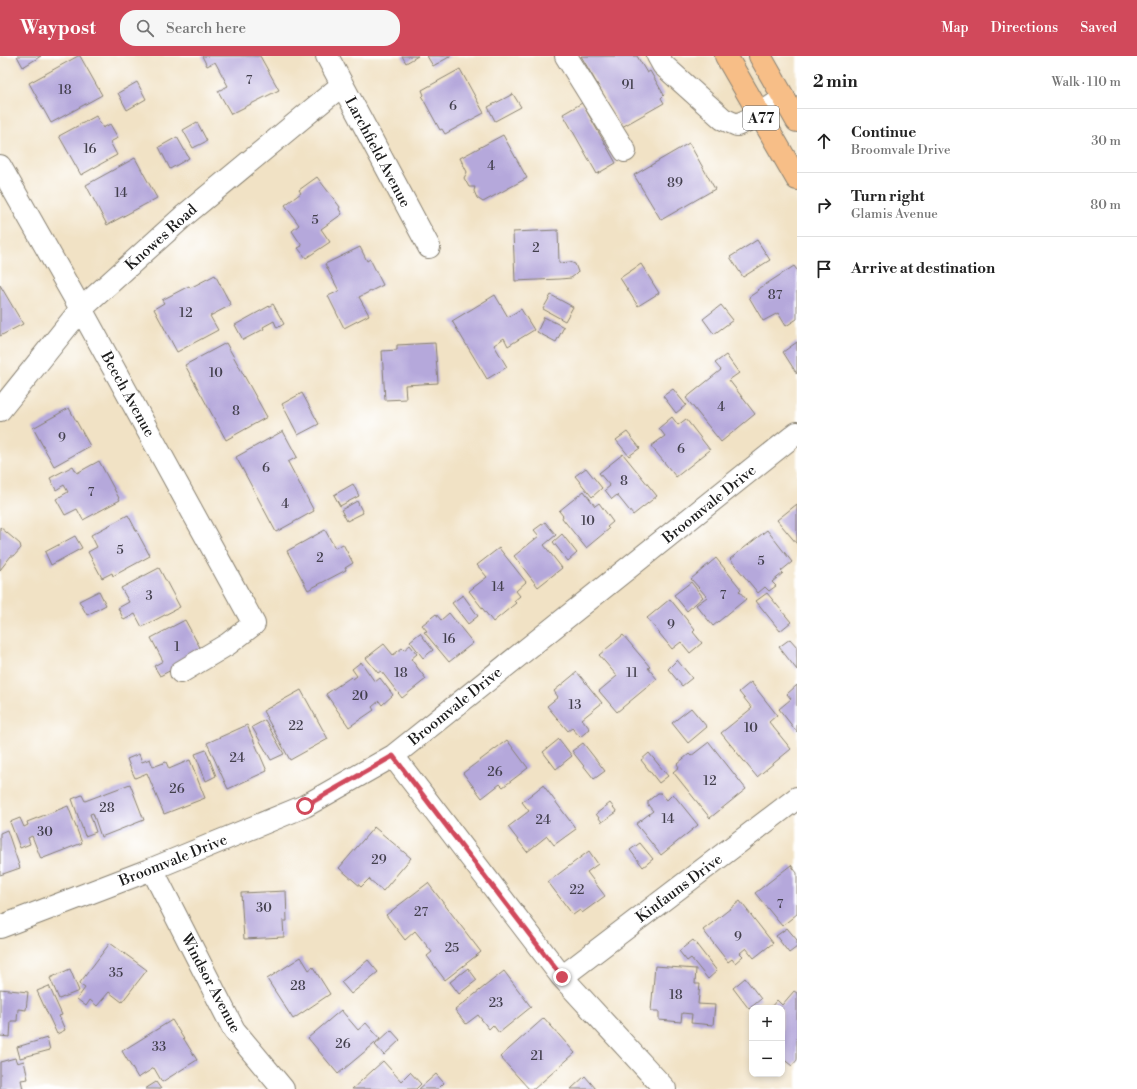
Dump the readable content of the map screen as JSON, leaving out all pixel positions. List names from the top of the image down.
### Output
{
  "streets": {
    "main road": ["A77"],
    "street": [
      "Larchfield Avenue",
      "Knowes Road",
      "Beech Avenue",
      "Broomvale Drive",
      "Kinfauns Drive",
      "Windsor Avenue"
    ]
  },
  "crossings": [
    ["Larchfield Avenue", "Knowes Road"],
    ["Knowes Road", "Beech Avenue"],
    ["Broomvale Drive", "Windsor Avenue"]
  ],
  "house_numbers": [
    "7",
    "91",
    "18",
    "6",
    "16",
    "4",
    "89",
    "14",
    "5",
    "2",
    "87",
    "12",
    "10",
    "4",
    "8",
    "9",
    "6",
    "6",
    "8",
    "7",
    "4",
    "10",
    "5",
    "2",
    "5",
    "14",
    "7",
    "3",
    "9",
    "16",
    "1",
    "18",
    "11",
    "20",
    "13",
    "22",
    "10",
    "24",
    "26",
    "12",
    "26",
    "28",
    "14",
    "24",
    "30",
    "29",
    "22",
    "7",
    "30",
    "27",
    "9",
    "25",
    "35",
    "28",
    "18",
    "23",
    "26",
    "33",
    "21"
  ],
  "page": {
    "header": "Waypost",
    "search": "Search here",
    "nav": ["Map", "Directions", "Saved"],
    "heading": ["2 min", "Walk · 110 m"],
    "list": [
      ["Continue", "Broomvale Drive", "30 m"],
      ["Turn right", "Glamis Avenue", "80 m"],
      "Arrive at destination"
    ],
    "map_buttons": ["+", "−"]
  }
}
